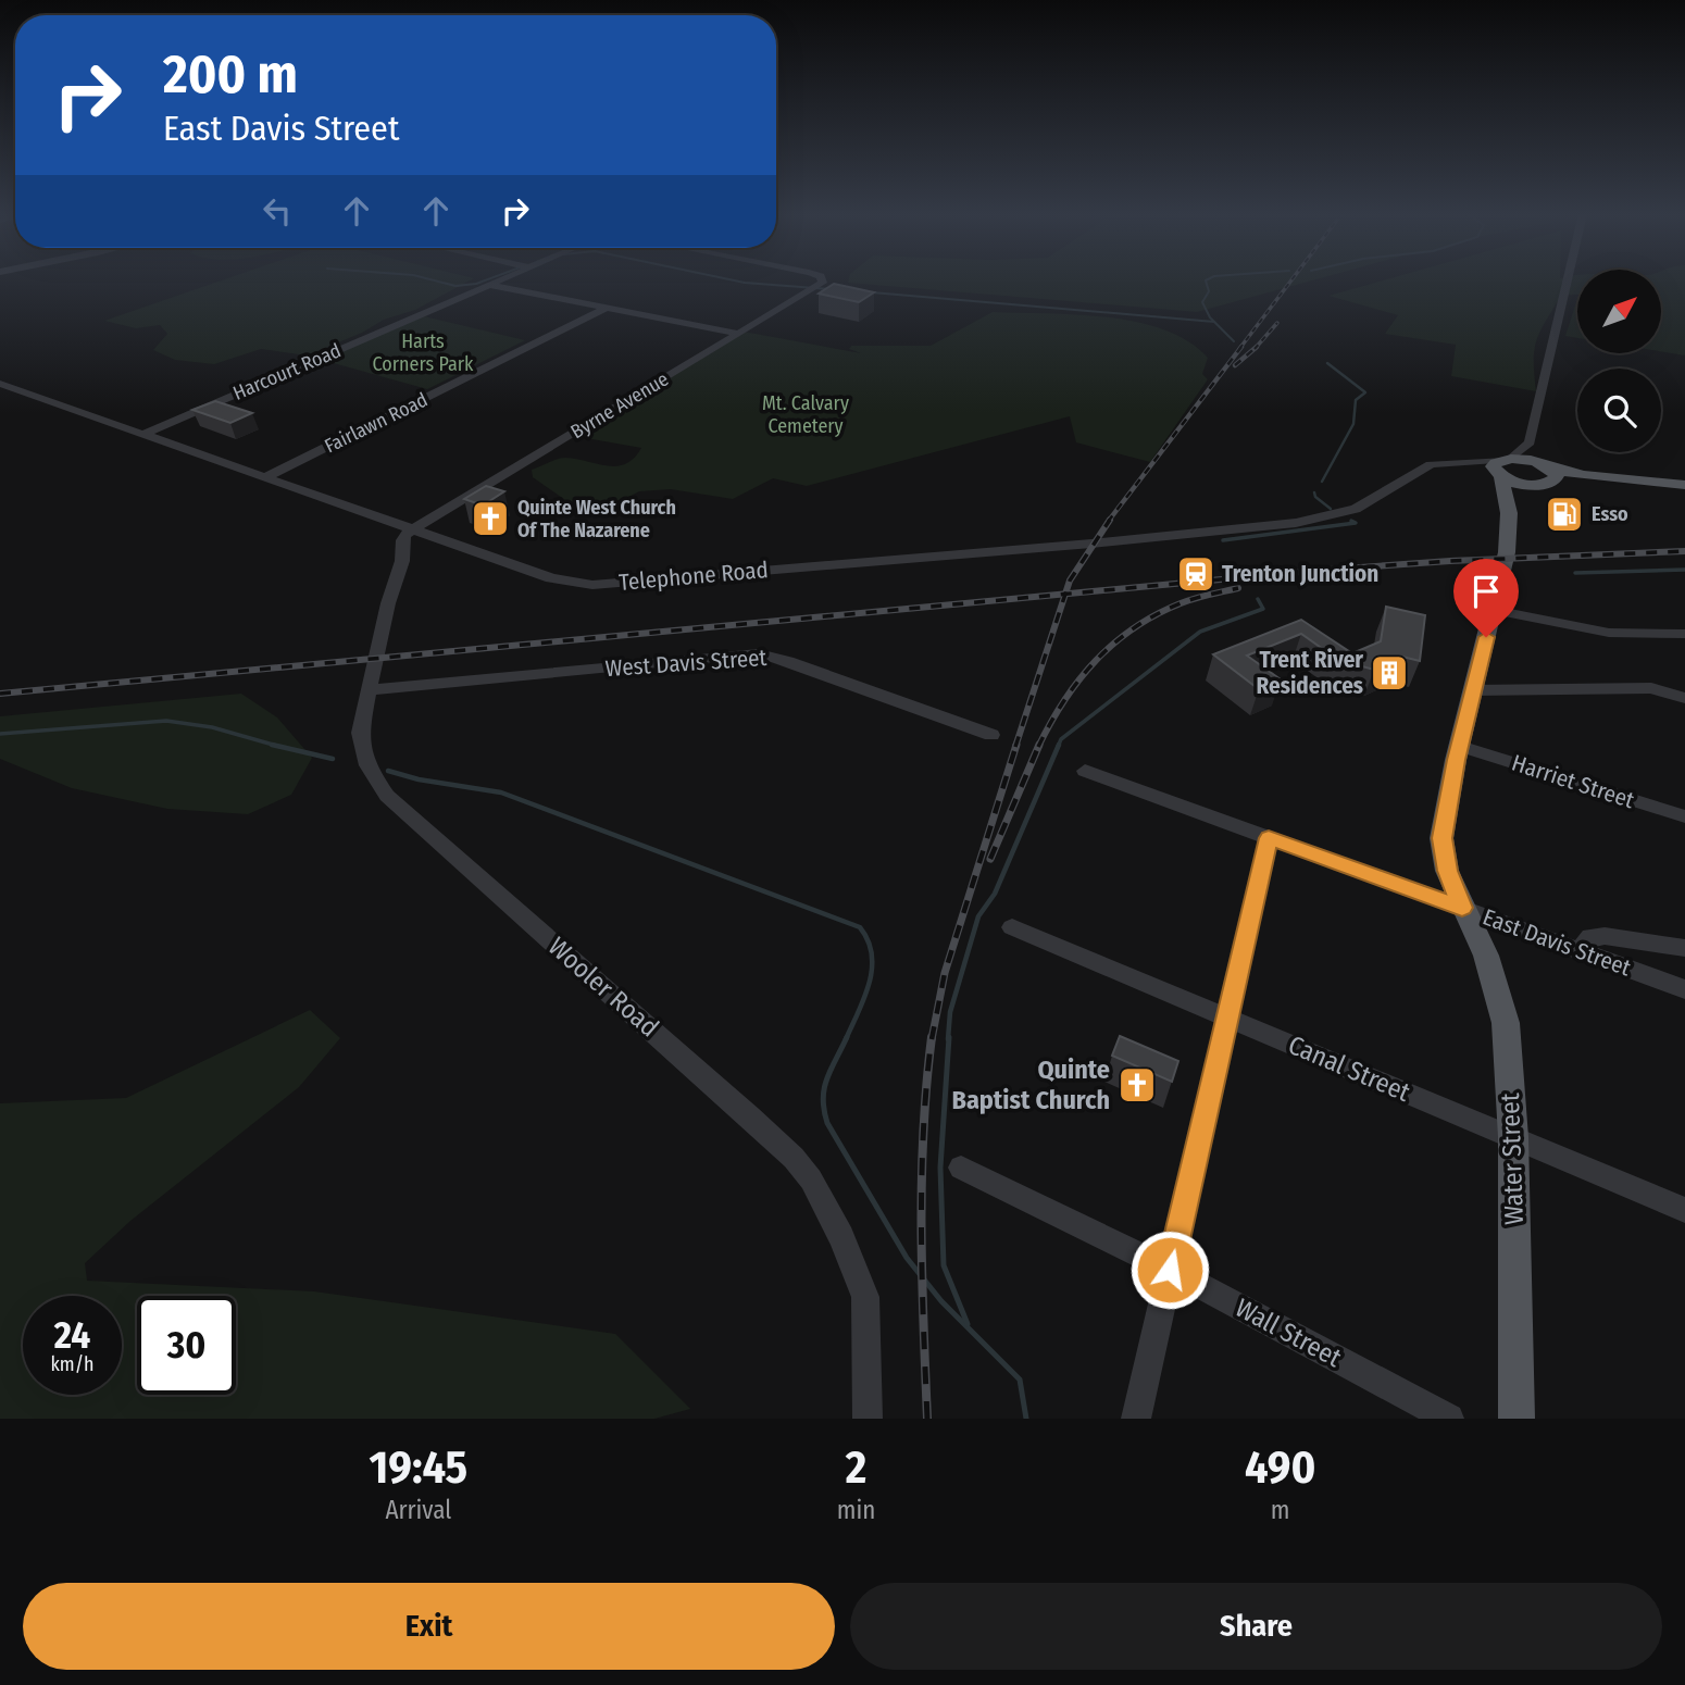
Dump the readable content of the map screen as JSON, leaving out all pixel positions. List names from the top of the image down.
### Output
{
  "streets": {
    "main road": ["Water Street"],
    "street": [
      "Harcourt Road",
      "Byrne Avenue",
      "Fairlawn Road",
      "Telephone Road",
      "West Davis Street",
      "Harriet Street",
      "East Davis Street",
      "Wooler Road",
      "Canal Street",
      "Wall Street"
    ]
  },
  "crossings": [
    ["Harcourt Road", "Telephone Road"],
    ["Byrne Avenue", "Telephone Road"],
    ["Byrne Avenue", "Wooler Road"],
    ["Fairlawn Road", "Telephone Road"],
    ["Telephone Road", "Wooler Road"],
    ["Telephone Road", "Water Street"],
    ["West Davis Street", "Wooler Road"],
    ["Harriet Street", "Water Street"],
    ["East Davis Street", "Water Street"],
    ["Canal Street", "Water Street"]
  ],
  "parks": ["Harts Corners Park", "Mt. Calvary Cemetery"],
  "places": {
    "fuel station": ["Esso"],
    "church": ["Quinte West Church Of The Nazarene", "Quinte Baptist Church"],
    "station": ["Trenton Junction"],
    "building": ["Trent River Residences"]
  },
  "north": "top right",
  "page": {
    "turn": ["200 m", "East Davis Street"],
    "speed": "24 km/h",
    "limit": "30",
    "eta": [
      "19:45",
      "Arrival",
      "2",
      "min",
      "490",
      "m"
    ],
    "buttons": ["Exit", "Share"]
  }
}
